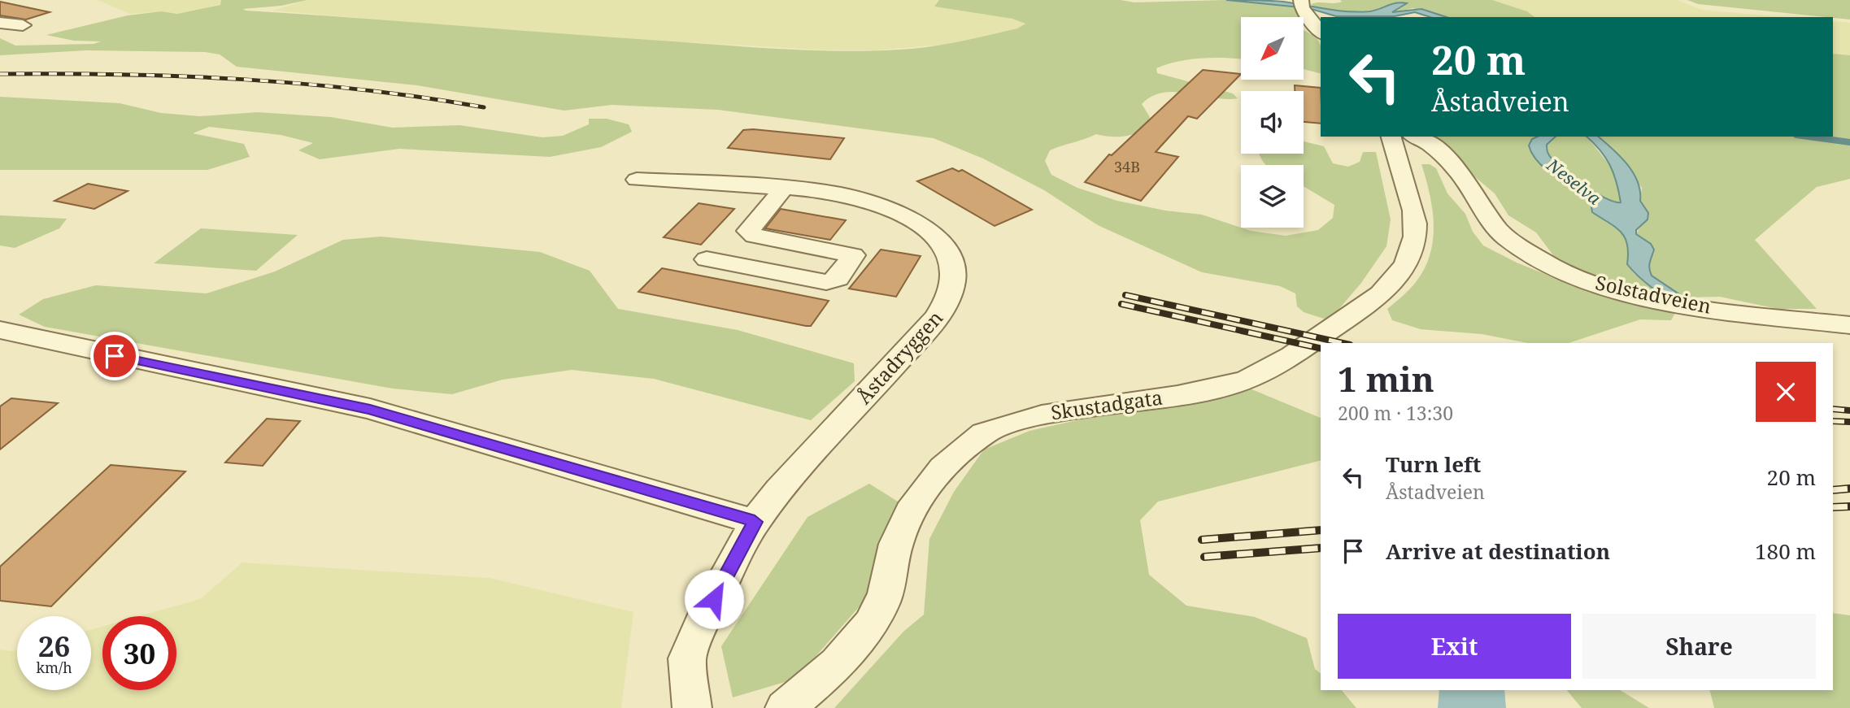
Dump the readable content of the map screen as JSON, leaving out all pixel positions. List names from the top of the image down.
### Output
{
  "streets": {
    "street": ["Solstadveien", "Åstadryggen", "Skustadgata"]
  },
  "water": ["Neselva"],
  "house_numbers": ["34B"],
  "north": "bottom left",
  "page": {
    "turn": ["20 m", "Åstadveien"],
    "heading": ["1 min", "200 m · 13:30"],
    "list": [
      {
        "name": "Turn left",
        "note": "Åstadveien",
        "value": "20 m"
      },
      {
        "name": "Arrive at destination",
        "value": "180 m"
      }
    ],
    "buttons": ["Exit", "Share"],
    "speed": "26 km/h",
    "limit": "30"
  }
}
